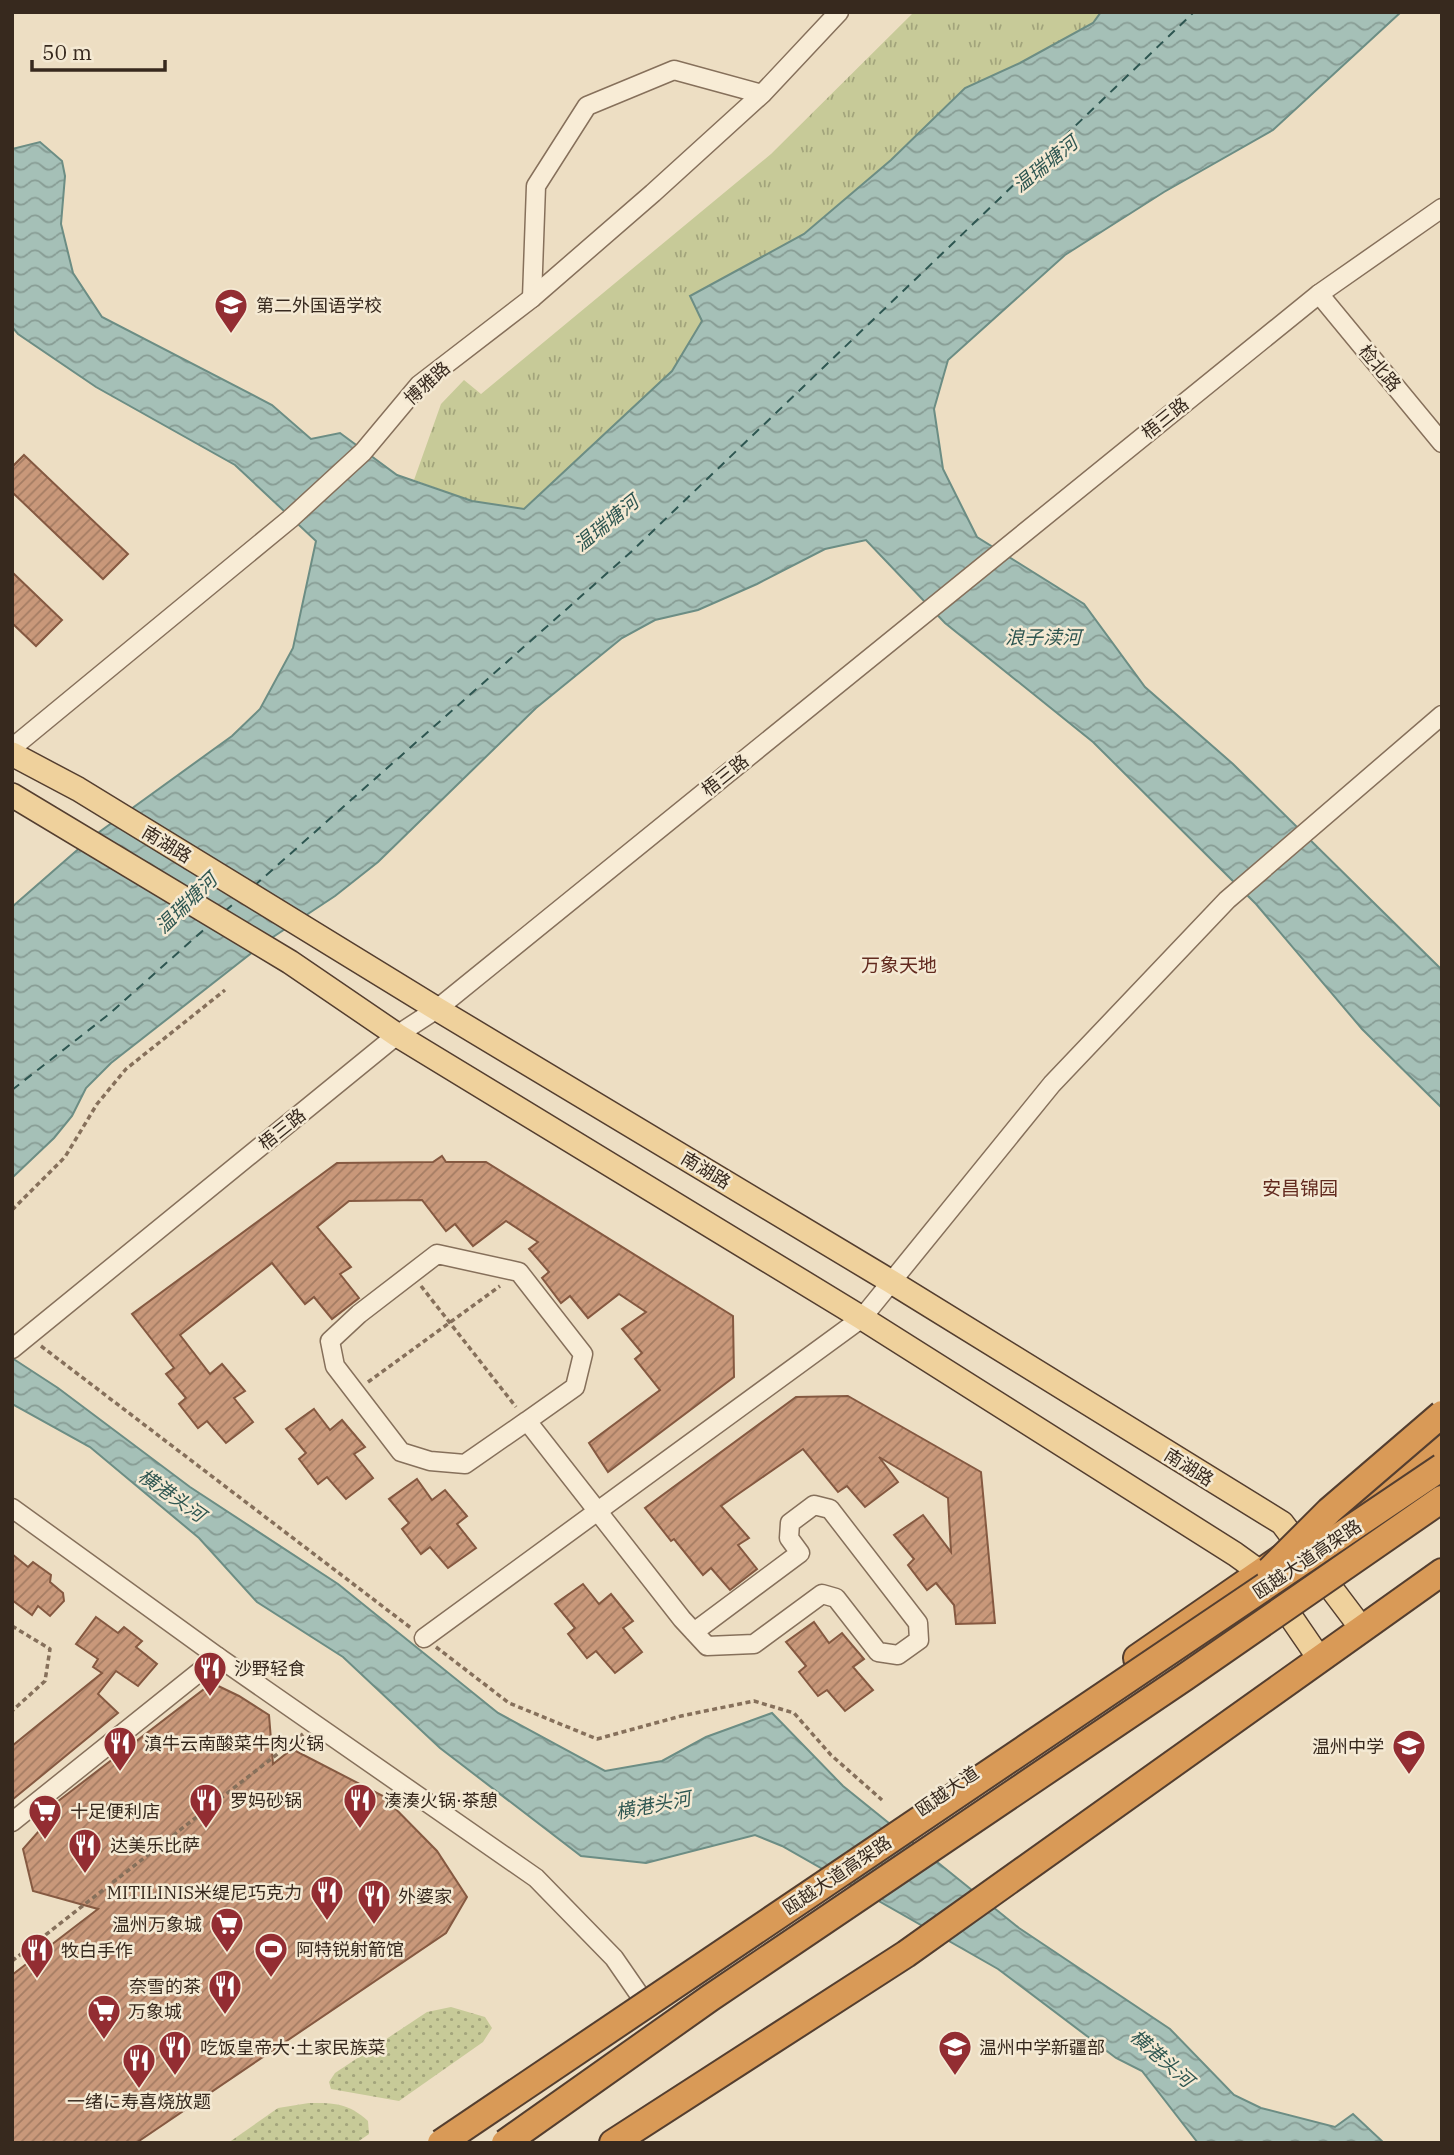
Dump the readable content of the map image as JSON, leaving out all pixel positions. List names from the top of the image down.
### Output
{
  "streets": {
    "highway": ["瓯越大道高架路", "瓯越大道"],
    "main road": ["南湖路"],
    "street": ["检北路", "博雅路", "梧三路"]
  },
  "crossings": [
    ["检北路", "梧三路"],
    ["梧三路", "南湖路"],
    ["南湖路", "瓯越大道"]
  ],
  "districts": ["万象天地", "安昌锦园"],
  "water": ["温瑞塘河", "浪子渎河", "横港头河"],
  "places": {
    "school or university": ["第二外国语学校", "温州中学", "温州中学新疆部"],
    "restaurant": [
      "沙野轻食",
      "滇牛云南酸菜牛肉火锅",
      "罗妈砂锅",
      "湊湊火锅·茶憩",
      "达美乐比萨",
      "MITILINIS米缇尼巧克力",
      "外婆家",
      "牧白手作",
      "奈雪的茶",
      "吃饭皇帝大·土家民族菜",
      "一绪に寿喜烧放题"
    ],
    "supermarket": ["十足便利店", "温州万象城", "万象城"],
    "sports": ["阿特锐射箭馆"]
  },
  "scale_bar": "50 m"
}
